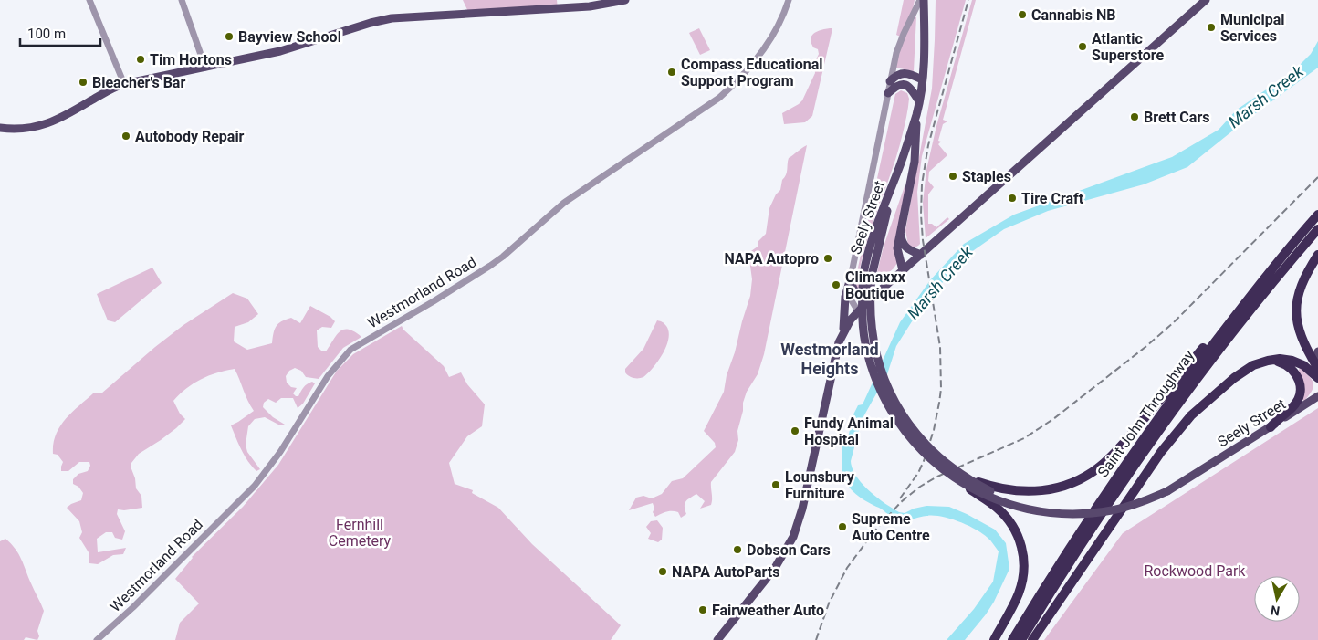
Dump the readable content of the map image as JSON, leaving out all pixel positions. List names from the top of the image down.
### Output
{
  "streets": {
    "highway": ["Saint John Throughway"],
    "main road": ["Seely Street"],
    "street": ["Westmorland Road"]
  },
  "districts": ["Westmorland Heights"],
  "water": ["Marsh Creek"],
  "parks": ["Fernhill Cemetery", "Rockwood Park"],
  "places": [
    "Cannabis NB",
    "Municipal Services",
    "Bayview School",
    "Atlantic Superstore",
    "Tim Hortons",
    "Compass Educational Support Program",
    "Bleacher's Bar",
    "Brett Cars",
    "Autobody Repair",
    "Staples",
    "Tire Craft",
    "NAPA Autopro",
    "Climaxxx Boutique",
    "Fundy Animal Hospital",
    "Lounsbury Furniture",
    "Supreme Auto Centre",
    "Dobson Cars",
    "NAPA AutoParts",
    "Fairweather Auto"
  ],
  "scale_bar": "100 m",
  "north": "bottom"
}
